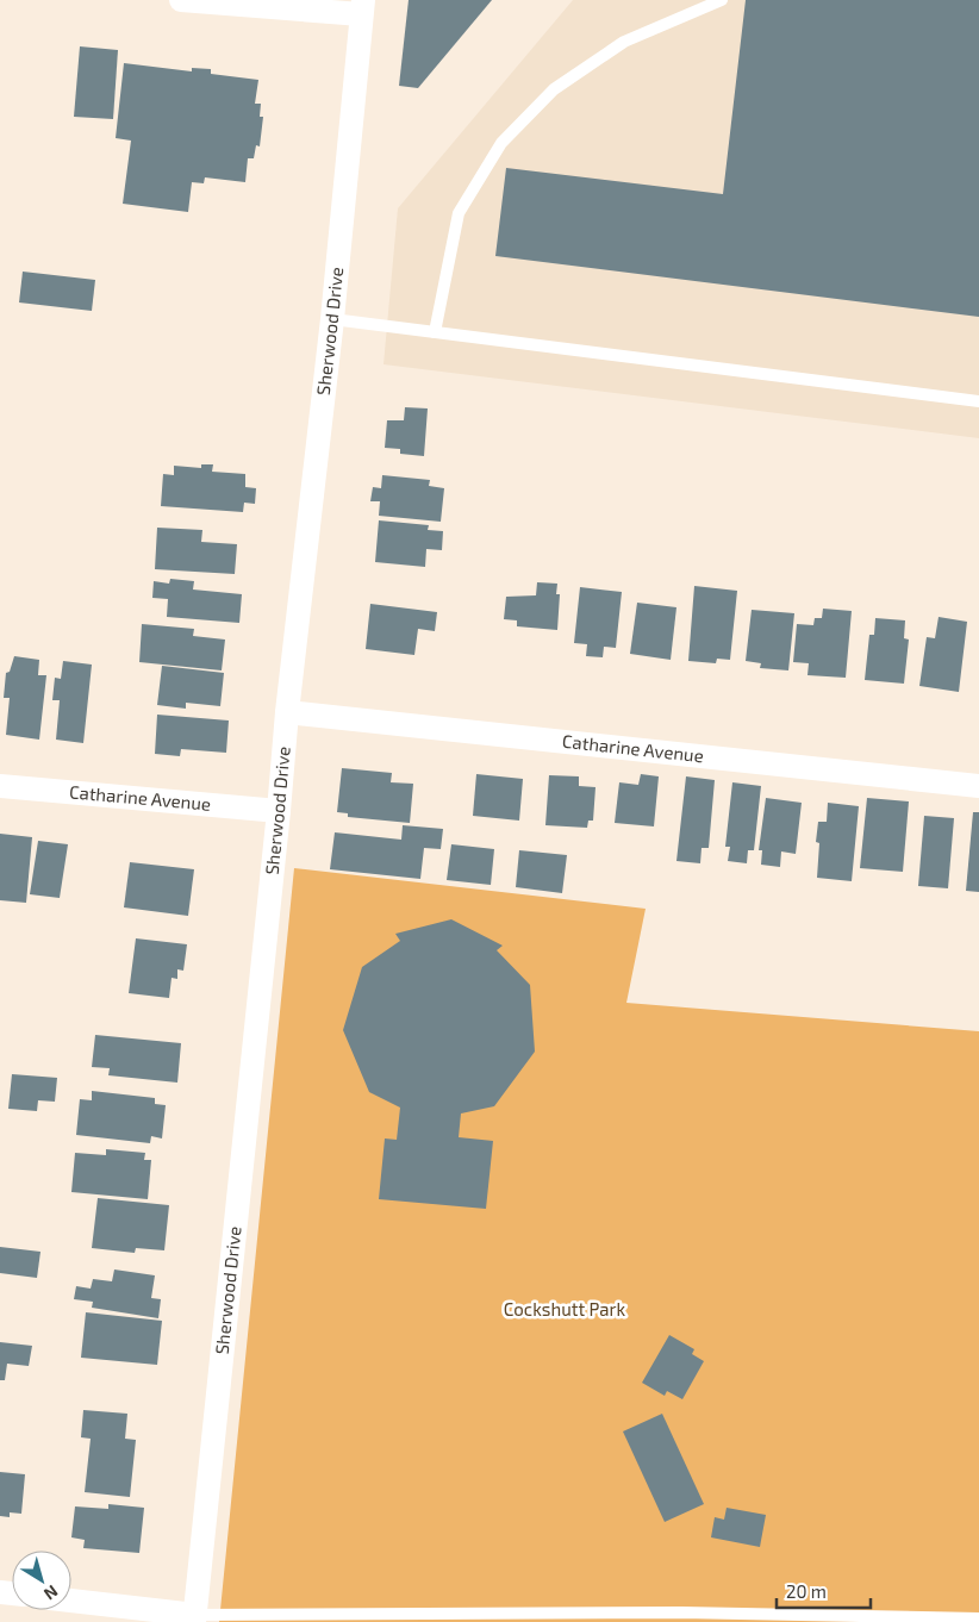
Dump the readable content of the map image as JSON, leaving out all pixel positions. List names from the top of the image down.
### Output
{
  "streets": {
    "street": ["Sherwood Drive", "Catharine Avenue"]
  },
  "crossings": [
    ["Sherwood Drive", "Catharine Avenue"]
  ],
  "parks": ["Cockshutt Park"],
  "scale_bar": "20 m",
  "north": "bottom right"
}
